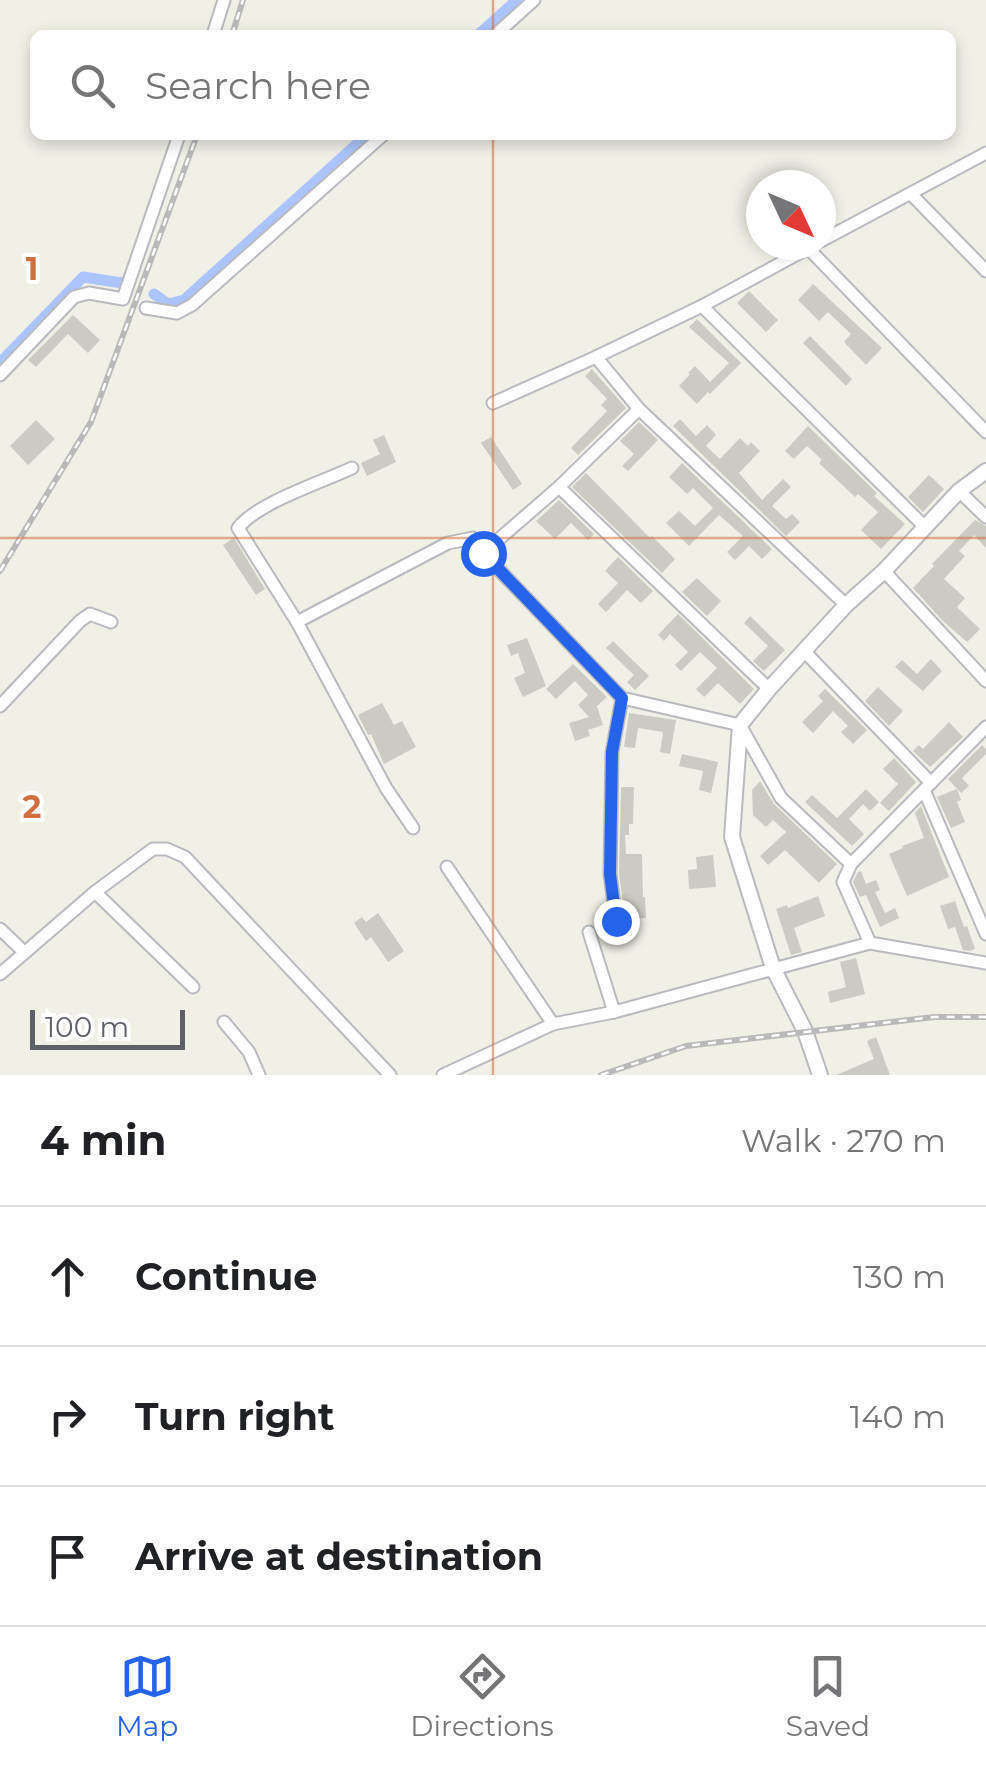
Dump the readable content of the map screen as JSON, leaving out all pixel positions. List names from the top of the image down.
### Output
{
  "scale_bar": "100 m",
  "north": "bottom right",
  "page": {
    "search": "Search here",
    "scale": "100 m",
    "heading": ["4 min", "Walk · 270 m"],
    "list": [
      ["Continue", "130 m"],
      ["Turn right", "140 m"],
      "Arrive at destination"
    ],
    "nav": ["Map", "Directions", "Saved"]
  },
  "grid": {
    "rows": ["1", "2"]
  }
}
